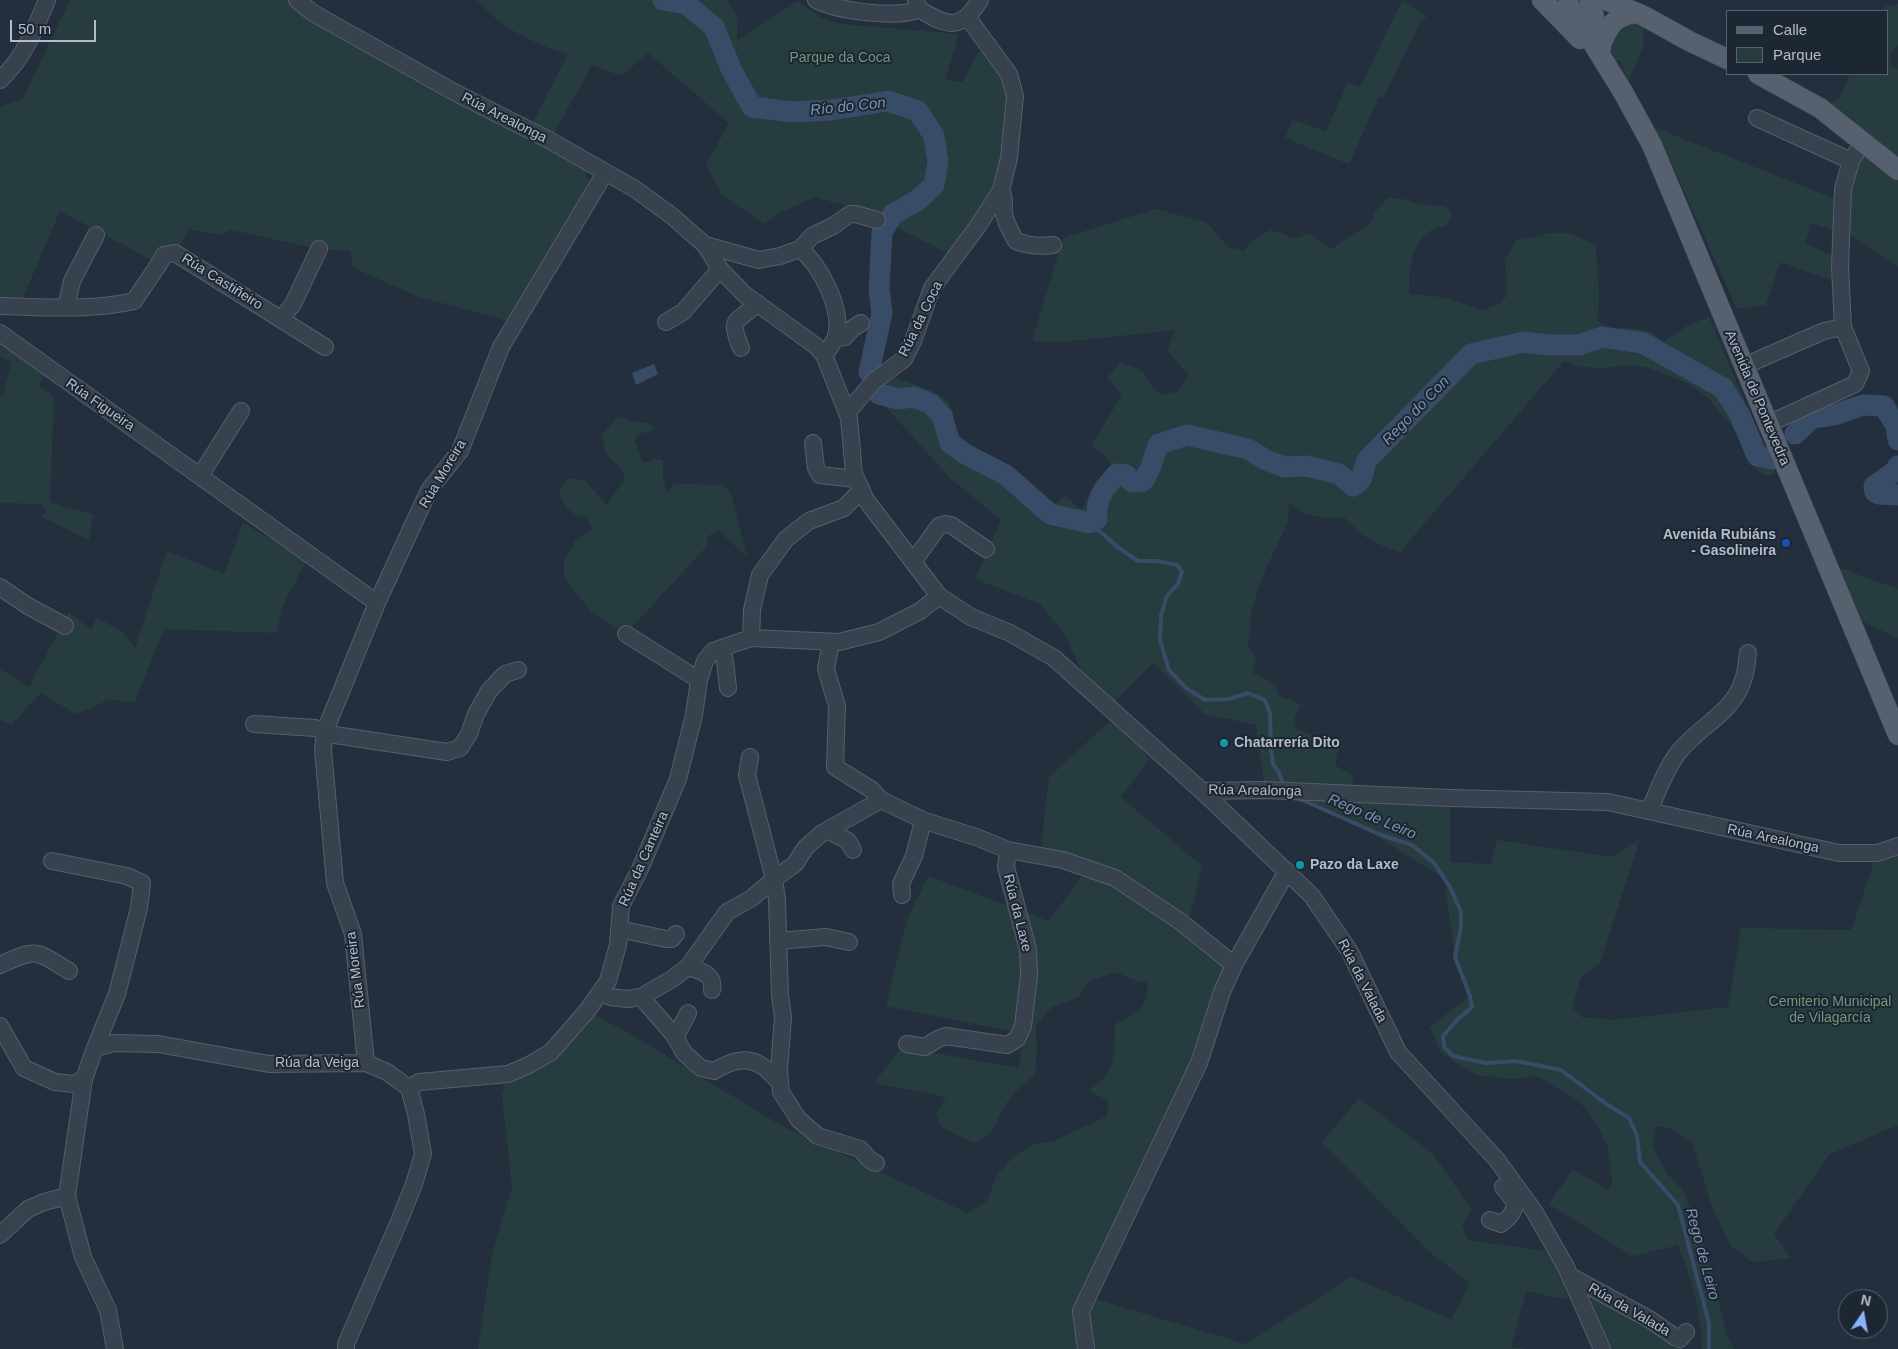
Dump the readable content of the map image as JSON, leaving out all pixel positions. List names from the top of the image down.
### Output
{
  "streets": {
    "main road": ["Avenida de Pontevedra"],
    "street": [
      "Rúa Arealonga",
      "Rúa Castiñeiro",
      "Rúa da Coca",
      "Rúa Figueira",
      "Rúa Moreira",
      "Rúa da Canteira",
      "Rúa da Laxe",
      "Rúa da Valada",
      "Rúa da Veiga"
    ]
  },
  "crossings": [
    ["Rúa Arealonga", "Rúa da Coca"],
    ["Rúa Arealonga", "Rúa Moreira"],
    ["Rúa Arealonga", "Rúa da Canteira"],
    ["Rúa Arealonga", "Rúa da Valada"],
    ["Rúa Figueira", "Rúa Moreira"],
    ["Rúa Moreira", "Rúa da Veiga"],
    ["Rúa da Canteira", "Rúa da Veiga"]
  ],
  "water": ["Río do Con", "Rego do Con", "Rego de Leiro"],
  "parks": ["Parque da Coca", "Cemiterio Municipal de Vilagarcía"],
  "places": ["Avenida Rubiáns - Gasolineira", "Chatarrería Dito", "Pazo da Laxe"],
  "legend": ["Calle", "Parque"],
  "scale_bar": "50 m",
  "north": "top"
}
